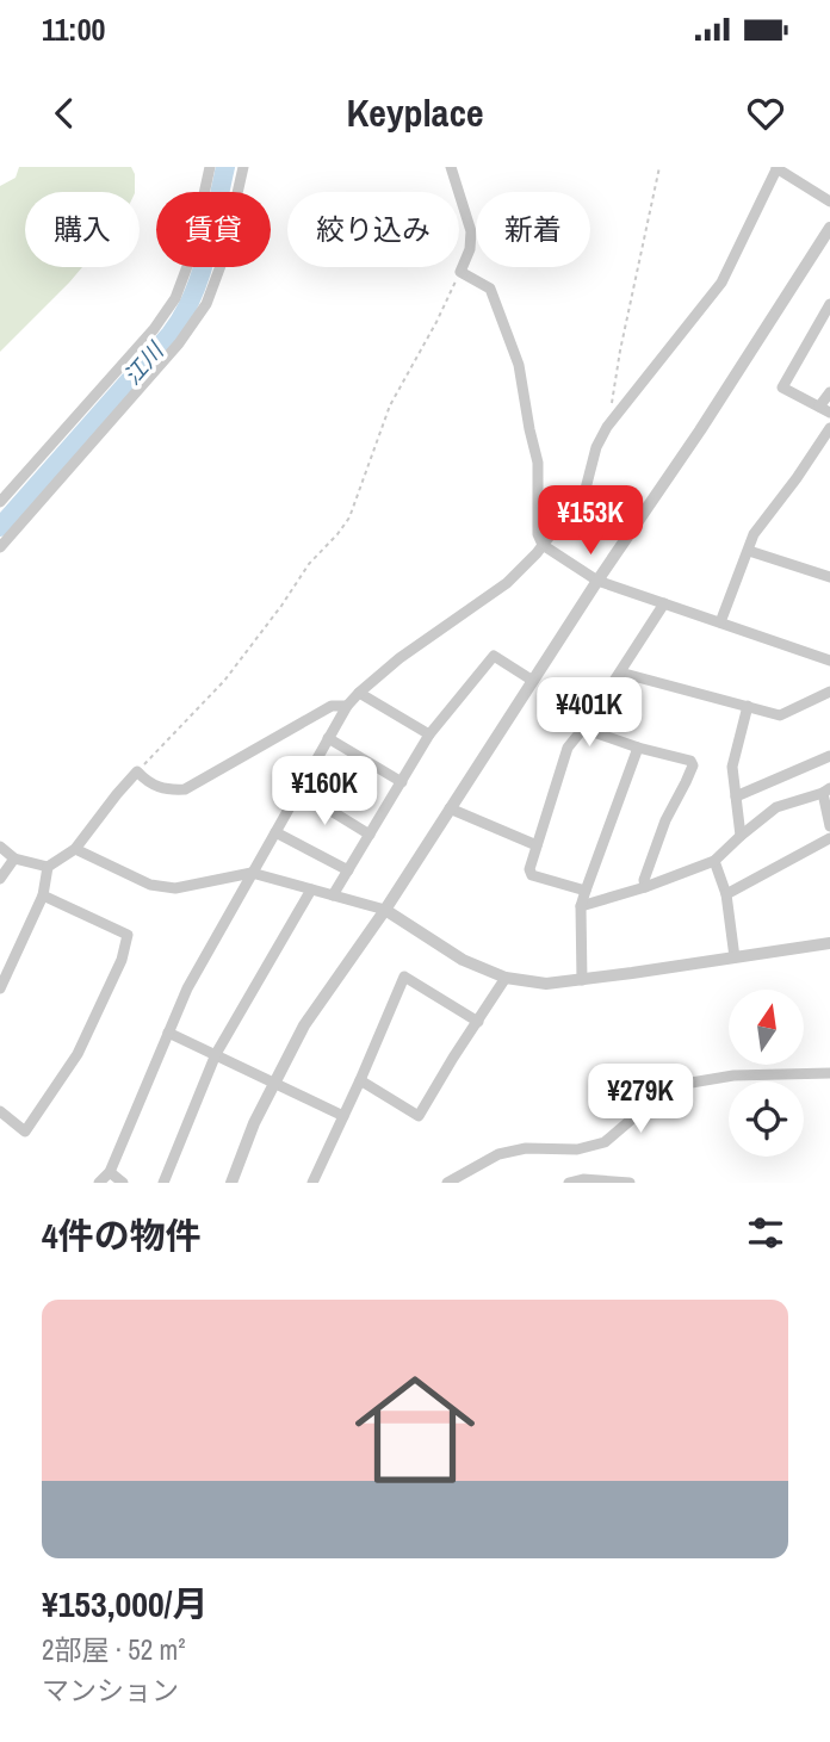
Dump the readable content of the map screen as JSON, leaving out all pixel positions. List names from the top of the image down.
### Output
{
  "water": ["江川"],
  "north": "top",
  "page": {
    "status": "11:00",
    "header": "Keyplace",
    "chip": [
      "購入",
      "賃貸",
      "絞り込み",
      "新着"
    ],
    "price": [
      "¥153K",
      "¥401K",
      "¥160K",
      "¥279K"
    ],
    "heading": "4件の物件",
    "list": [
      {
        "name": "¥153,000/月",
        "note": "2部屋 · 52 m² · マンション"
      }
    ]
  }
}
